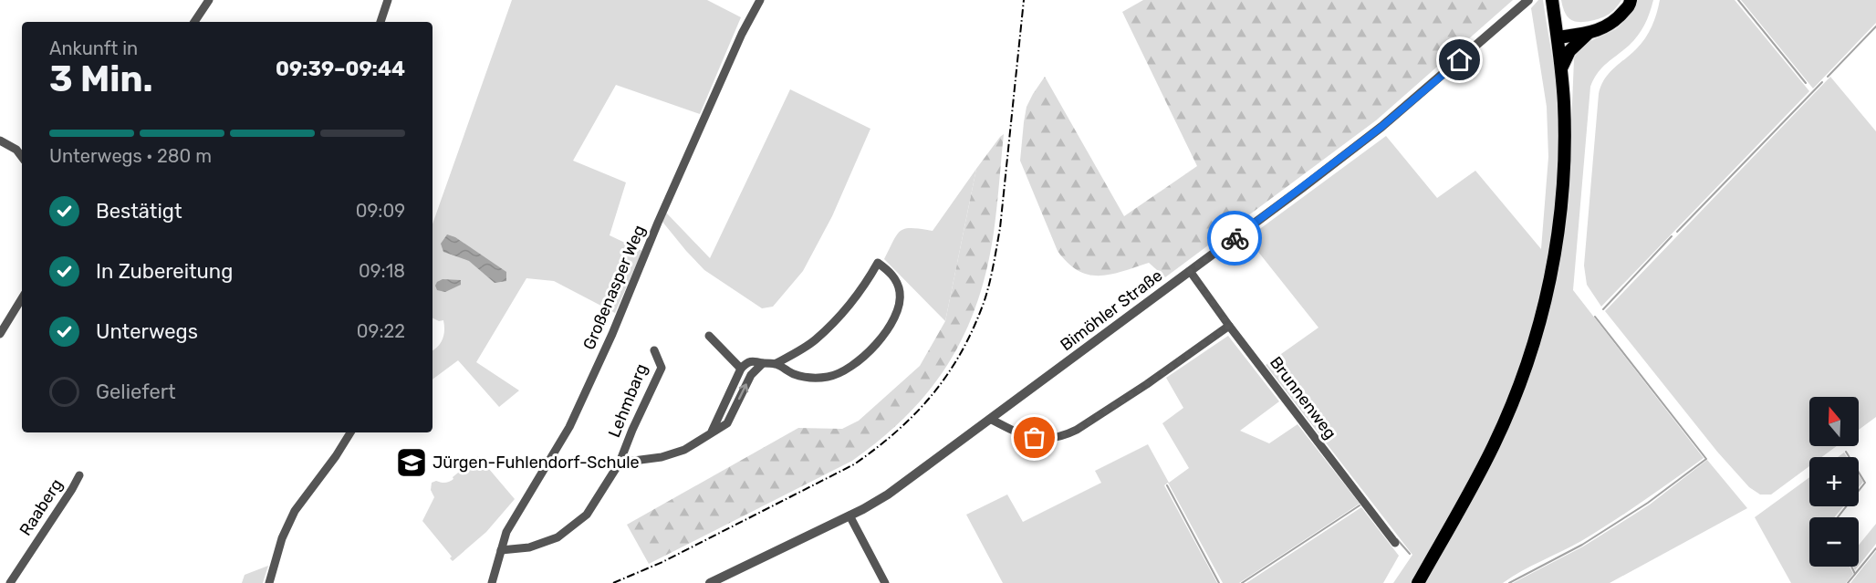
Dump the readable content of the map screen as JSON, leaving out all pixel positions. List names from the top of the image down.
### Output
{
  "streets": {
    "street": [
      "Großenasper Weg",
      "Bimöhler Straße",
      "Brunnenweg",
      "Lehmbarg",
      "Raaberg"
    ]
  },
  "crossings": [
    ["Großenasper Weg", "Lehmbarg"],
    ["Bimöhler Straße", "Brunnenweg"]
  ],
  "places": {
    "school or university": ["Jürgen-Fuhlendorf-Schule"]
  },
  "north": "top",
  "page": {
    "heading": ["3 Min.", "Ankunft in", "09:39–09:44"],
    "bar": "Unterwegs · 280 m",
    "list": [
      ["Bestätigt", "09:09"],
      ["In Zubereitung", "09:18"],
      ["Unterwegs", "09:22"],
      "Geliefert"
    ],
    "map_buttons": ["+", "−"]
  }
}
